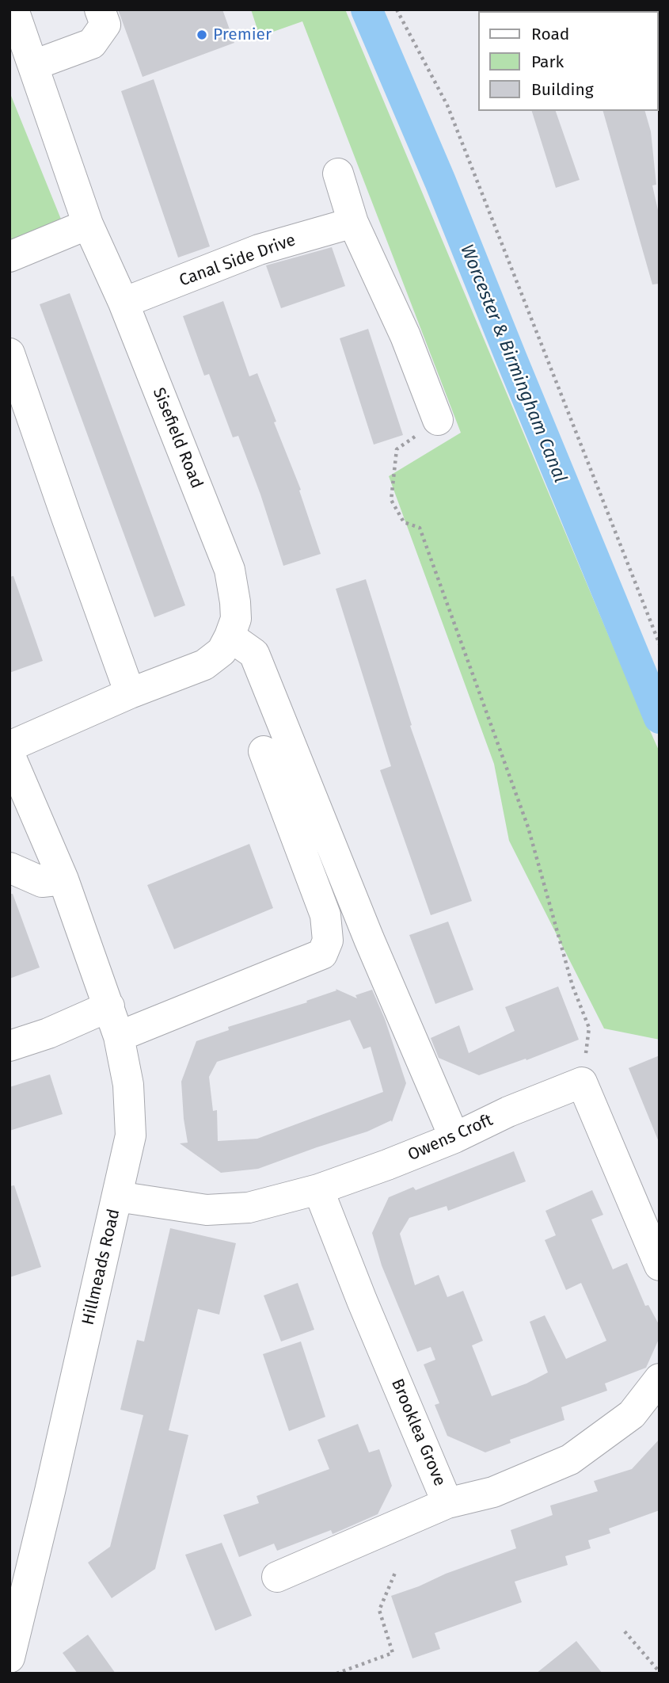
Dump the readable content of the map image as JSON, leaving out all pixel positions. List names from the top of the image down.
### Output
{
  "streets": {
    "street": [
      "Canal Side Drive",
      "Sisefield Road",
      "Owens Croft",
      "Hillmeads Road",
      "Brooklea Grove"
    ]
  },
  "crossings": [
    ["Canal Side Drive", "Sisefield Road"],
    ["Owens Croft", "Hillmeads Road"],
    ["Owens Croft", "Brooklea Grove"]
  ],
  "water": ["Worcester & Birmingham Canal"],
  "places": ["Premier"],
  "legend": ["Road", "Park", "Building"]
}
